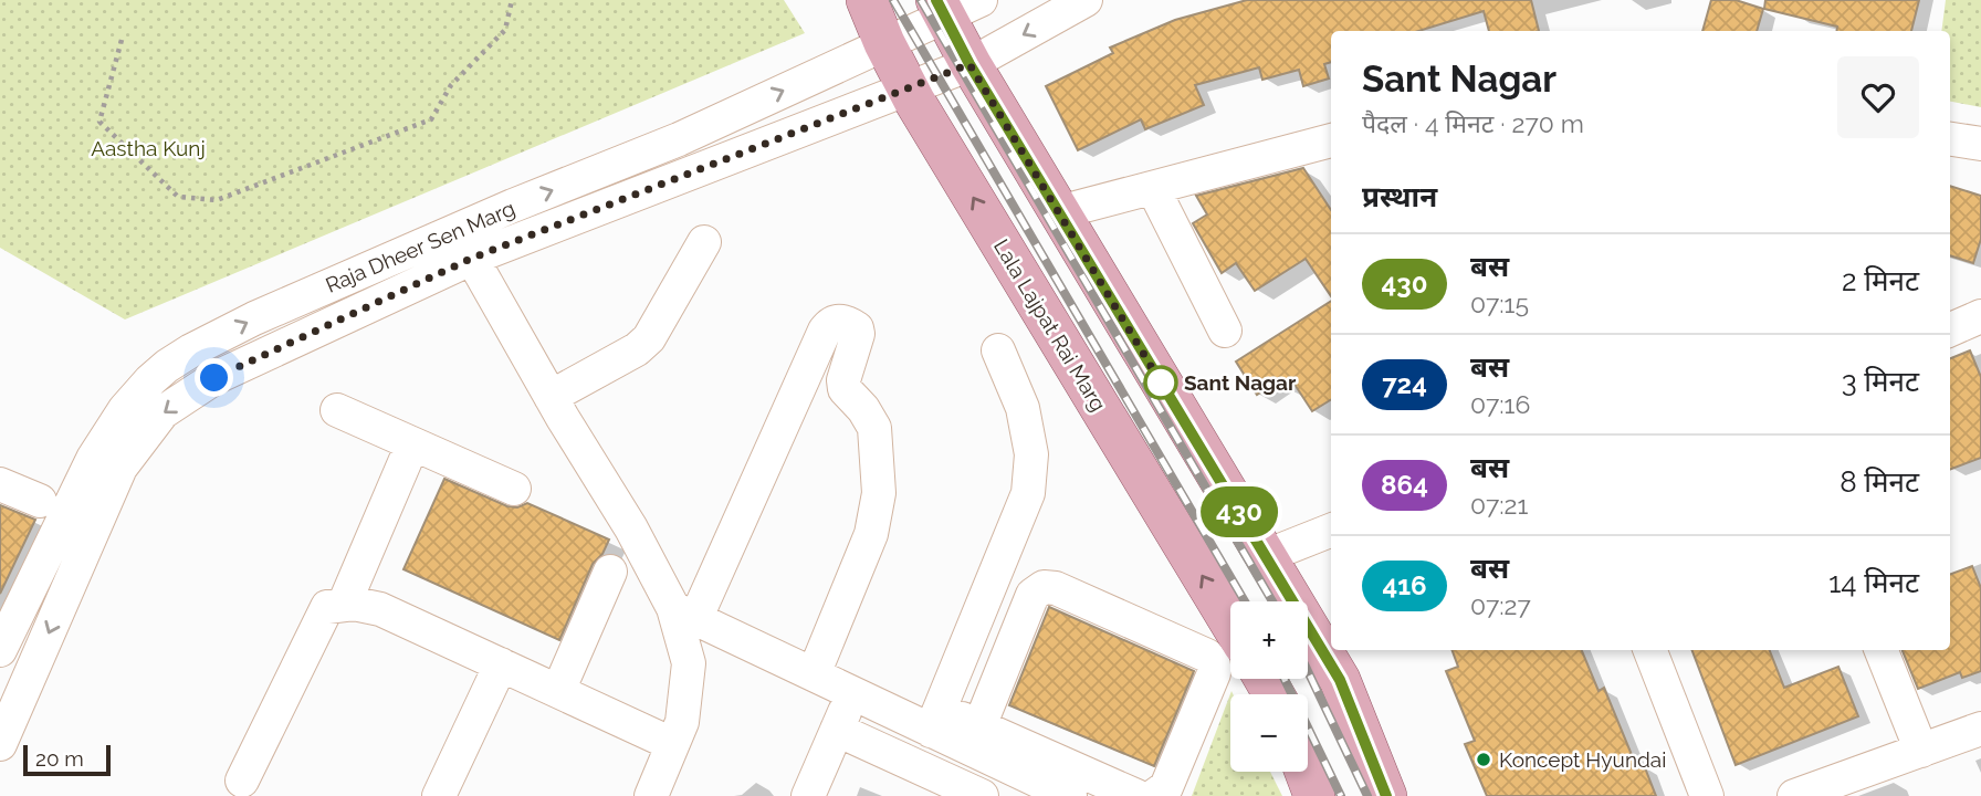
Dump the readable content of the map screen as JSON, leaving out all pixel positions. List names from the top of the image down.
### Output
{
  "streets": {
    "main road": ["Lala Lajpat Rai Marg"],
    "street": ["Raja Dheer Sen Marg"]
  },
  "crossings": [
    ["Raja Dheer Sen Marg", "Lala Lajpat Rai Marg"]
  ],
  "parks": ["Aastha Kunj"],
  "places": ["Sant Nagar", "Koncept Hyundai"],
  "lines": ["bus line 430"],
  "scale_bar": "20 m",
  "page": {
    "on_map": "430",
    "heading": [
      ["Sant Nagar", "पैदल · 4 मिनट · 270 m"],
      "प्रस्थान"
    ],
    "list": [
      {
        "mark": "430",
        "name": "बस",
        "note": "07:15",
        "value": "2 मिनट"
      },
      {
        "mark": "724",
        "name": "बस",
        "note": "07:16",
        "value": "3 मिनट"
      },
      {
        "mark": "864",
        "name": "बस",
        "note": "07:21",
        "value": "8 मिनट"
      },
      {
        "mark": "416",
        "name": "बस",
        "note": "07:27",
        "value": "14 मिनट"
      }
    ],
    "map_buttons": ["+", "−"],
    "scale": "20 m"
  }
}
